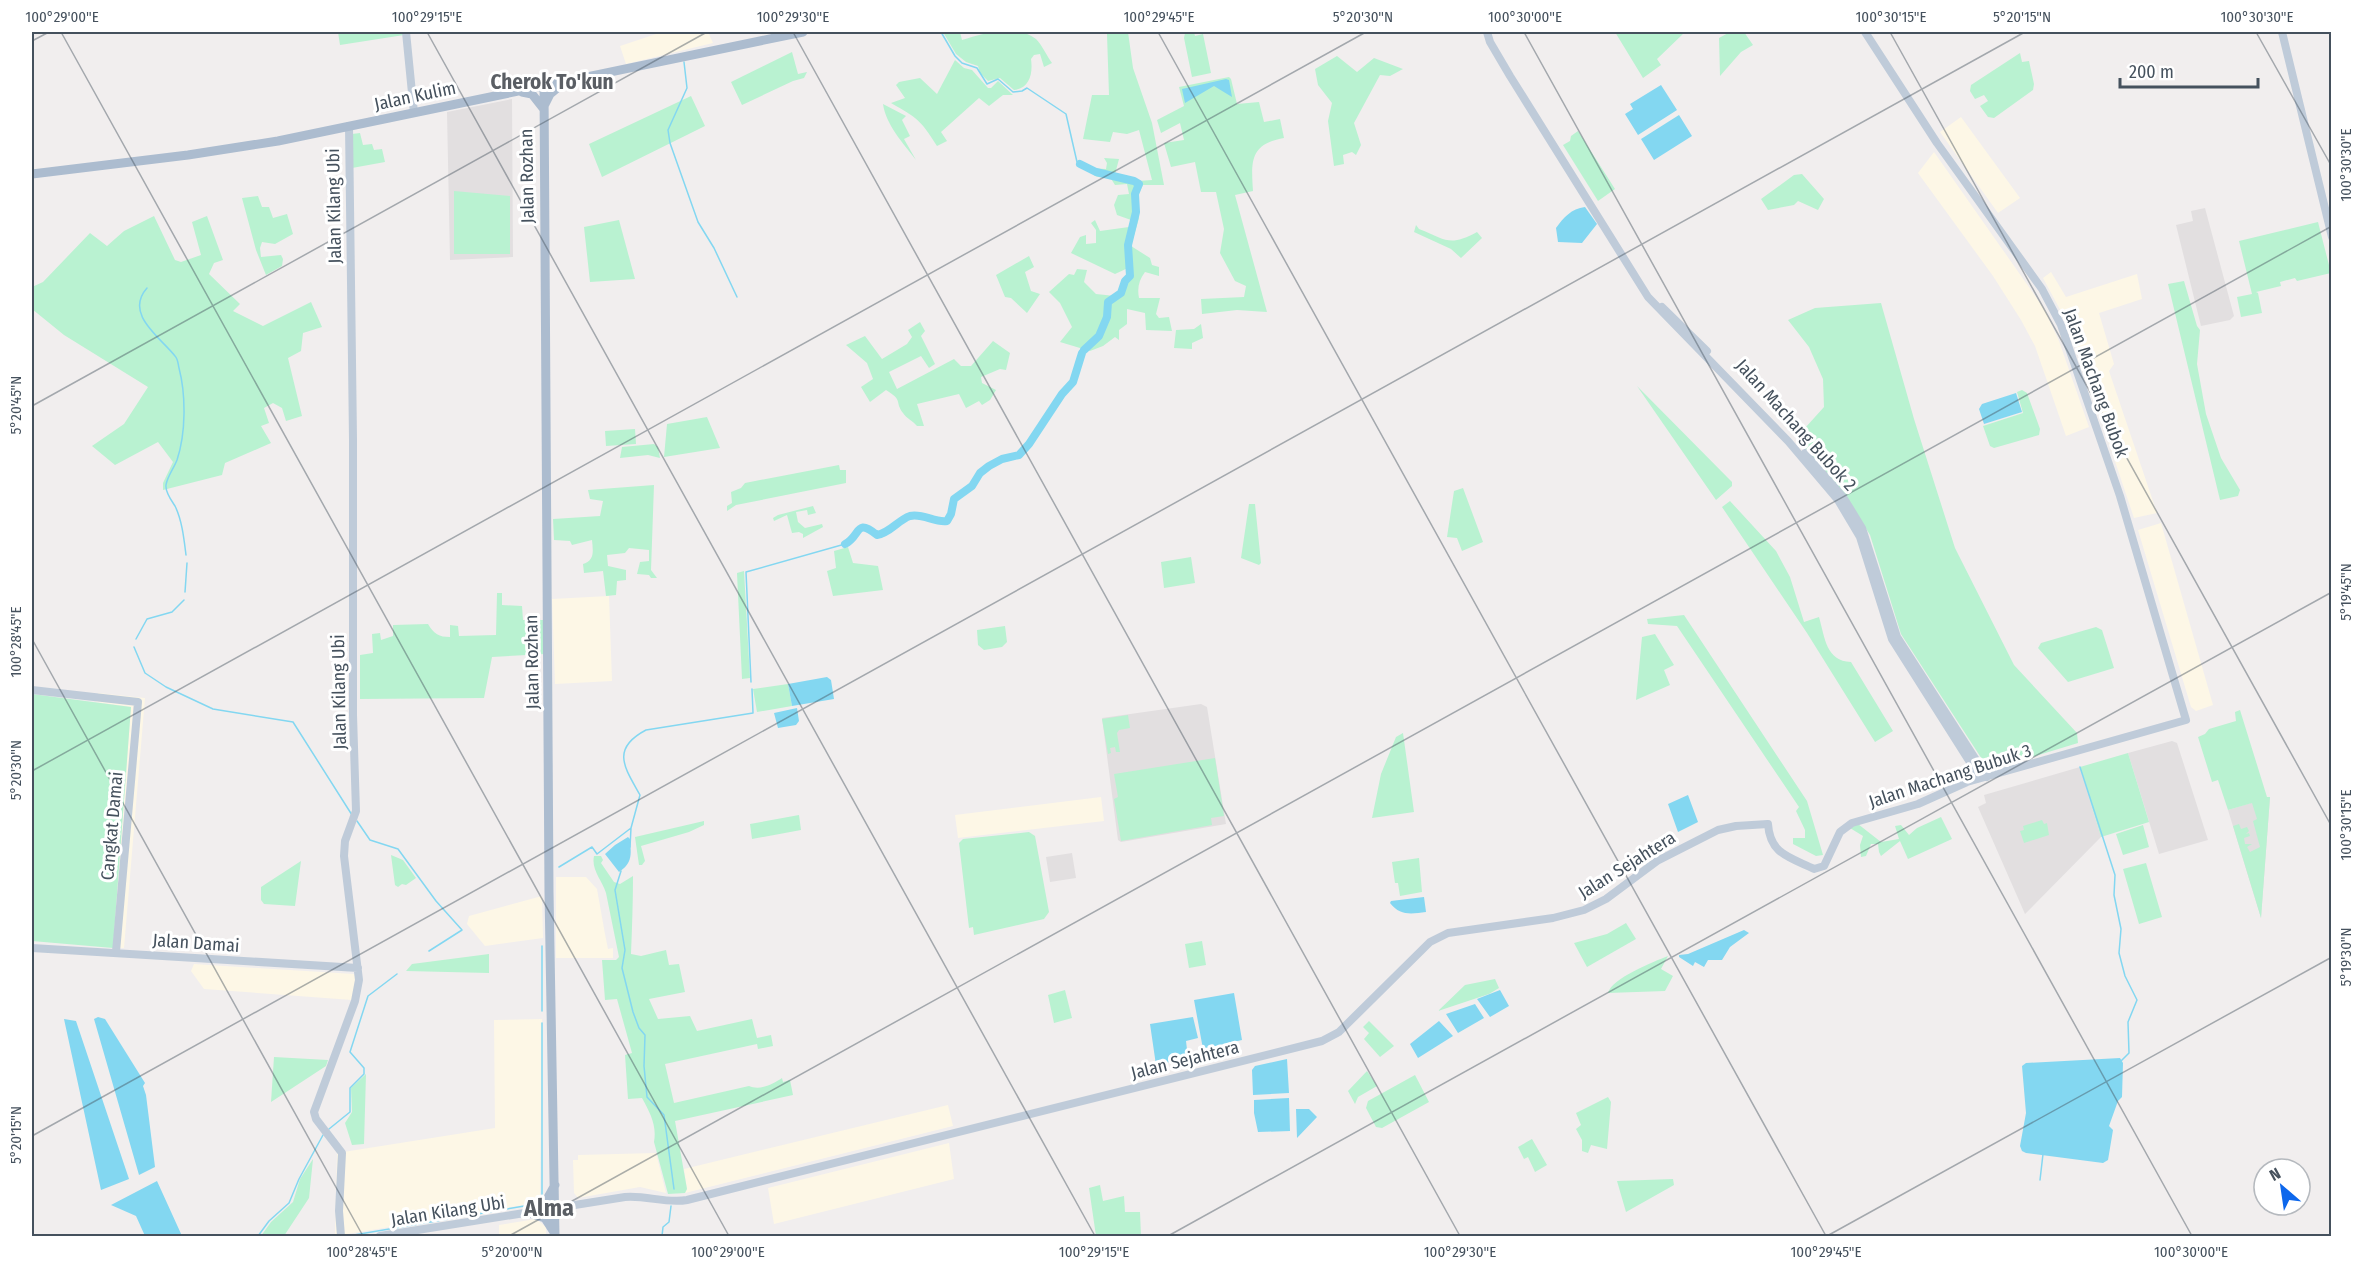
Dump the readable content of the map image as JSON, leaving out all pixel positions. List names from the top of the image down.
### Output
{
  "streets": {
    "main road": [
      "Jalan Kulim",
      "Jalan Rozhan",
      "Jalan Kilang Ubi",
      "Jalan Machang Bubok",
      "Jalan Machang Bubok 2",
      "Jalan Machang Bubuk 3",
      "Cangkat Damai",
      "Jalan Sejahtera",
      "Jalan Damai"
    ]
  },
  "crossings": [
    ["Jalan Kulim", "Jalan Rozhan"],
    ["Jalan Kulim", "Jalan Kilang Ubi"],
    ["Jalan Rozhan", "Jalan Kilang Ubi"],
    ["Jalan Rozhan", "Jalan Sejahtera"],
    ["Jalan Kilang Ubi", "Jalan Sejahtera"],
    ["Jalan Kilang Ubi", "Jalan Damai"],
    ["Jalan Machang Bubok", "Jalan Machang Bubuk 3"],
    ["Jalan Machang Bubok 2", "Jalan Machang Bubuk 3"],
    ["Jalan Machang Bubuk 3", "Jalan Sejahtera"],
    ["Cangkat Damai", "Jalan Damai"]
  ],
  "districts": ["Cherok To'kun", "Alma"],
  "scale_bar": "200 m",
  "north": "top left",
  "coordinates": [
    "100°29'00\"E",
    "100°29'15\"E",
    "100°29'30\"E",
    "100°29'45\"E",
    "5°20'30\"N",
    "100°30'00\"E",
    "100°30'15\"E",
    "5°20'15\"N",
    "100°30'30\"E",
    "5°20'45\"N",
    "5°19'45\"N",
    "100°28'45\"E",
    "5°19'30\"N",
    "5°20'00\"N"
  ]
}
